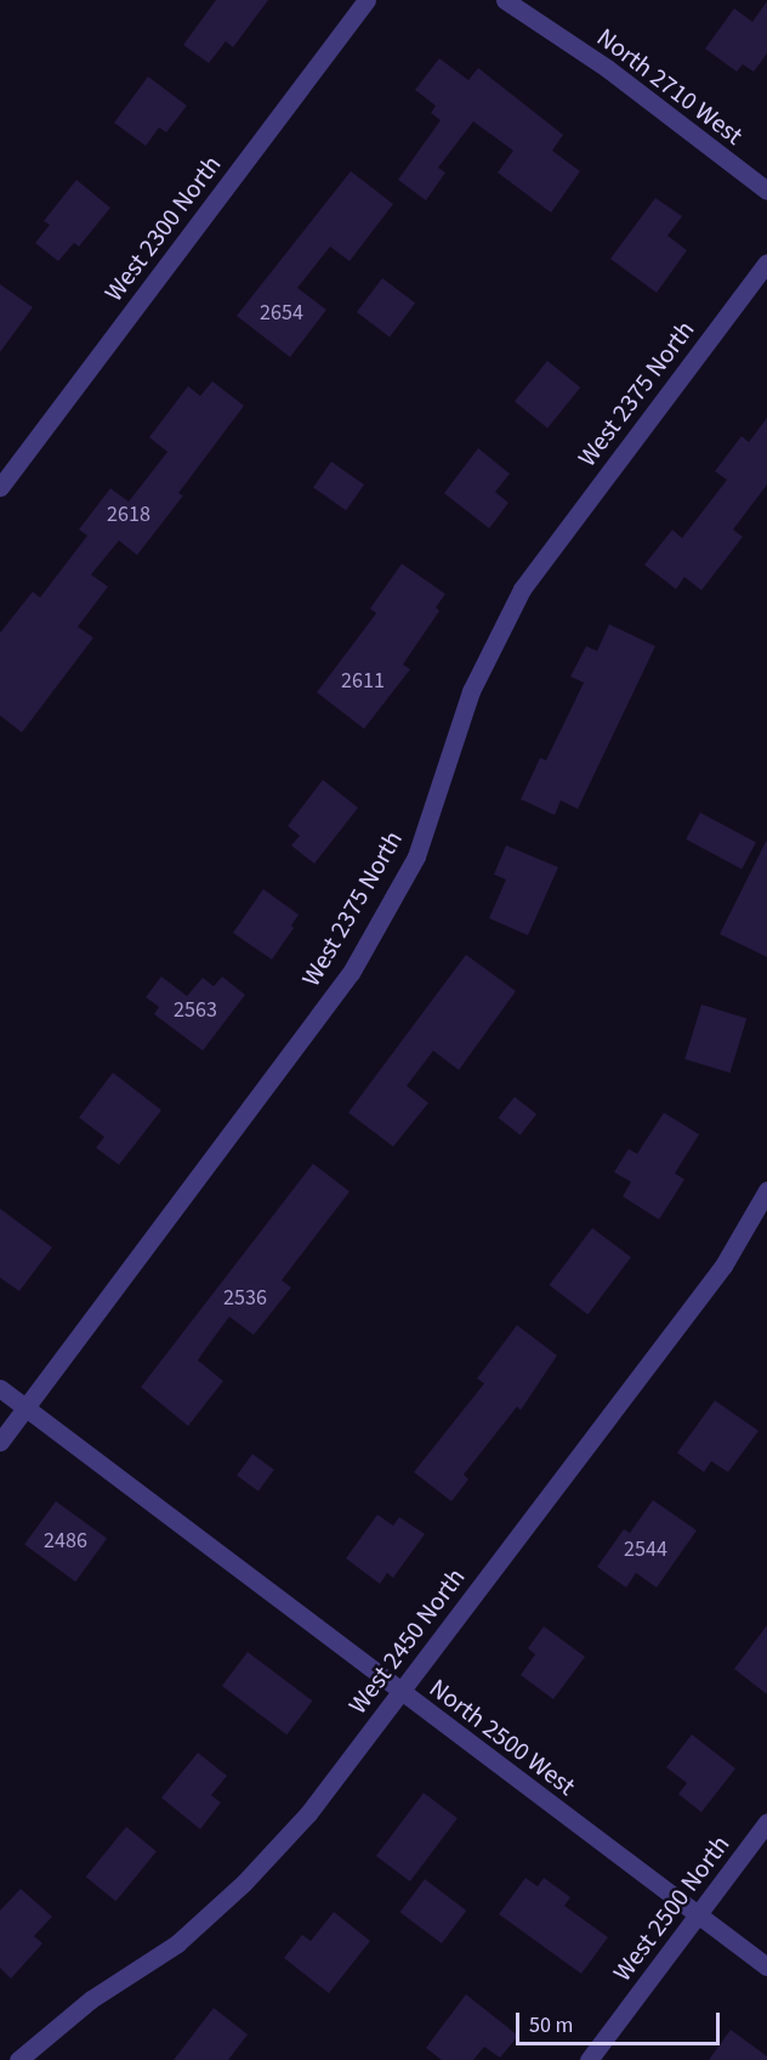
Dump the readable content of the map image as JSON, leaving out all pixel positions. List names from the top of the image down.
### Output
{
  "streets": {
    "street": [
      "North 2710 West",
      "West 2300 North",
      "West 2375 North",
      "West 2450 North",
      "North 2500 West",
      "West 2500 North"
    ]
  },
  "crossings": [
    ["West 2375 North", "North 2500 West"],
    ["West 2450 North", "North 2500 West"],
    ["North 2500 West", "West 2500 North"]
  ],
  "house_numbers": [
    "2654",
    "2618",
    "2611",
    "2563",
    "2536",
    "2486",
    "2544"
  ],
  "scale_bar": "50 m"
}
